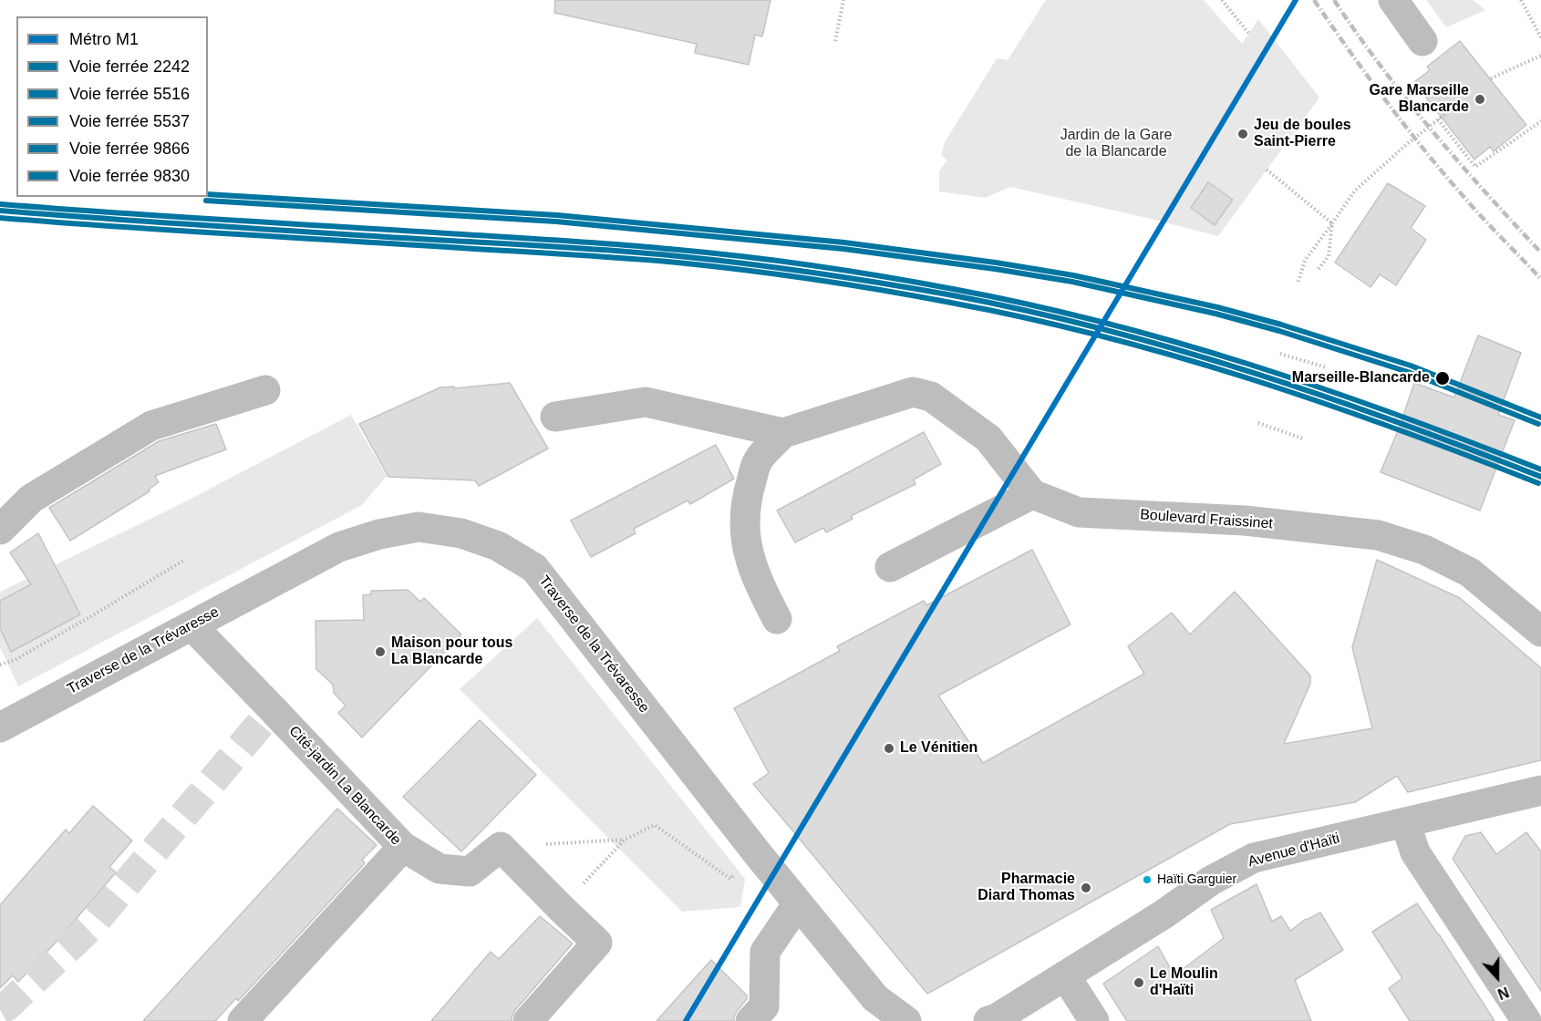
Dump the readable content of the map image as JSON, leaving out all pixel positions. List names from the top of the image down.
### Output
{
  "streets": {
    "street": [
      "Boulevard Fraissinet",
      "Traverse de la Trévaresse",
      "Cité-jardin La Blancarde",
      "Avenue d'Haïti"
    ]
  },
  "crossings": [
    ["Traverse de la Trévaresse", "Cité-jardin La Blancarde"]
  ],
  "parks": ["Jardin de la Gare de la Blancarde"],
  "places": [
    "Gare Marseille Blancarde",
    "Jeu de boules Saint-Pierre",
    "Marseille-Blancarde",
    "Maison pour tous La Blancarde",
    "Le Vénitien",
    "Haïti Garguier",
    "Pharmacie Diard Thomas",
    "Le Moulin d'Haïti"
  ],
  "lines": [
    "metro line M1",
    "rail line 5537",
    "rail line 9830",
    "rail line 9866",
    "rail line 2242",
    "rail line 5516"
  ],
  "legend": [
    "Métro M1",
    "Voie ferrée 2242",
    "Voie ferrée 5516",
    "Voie ferrée 5537",
    "Voie ferrée 9866",
    "Voie ferrée 9830"
  ],
  "north": "bottom"
}
